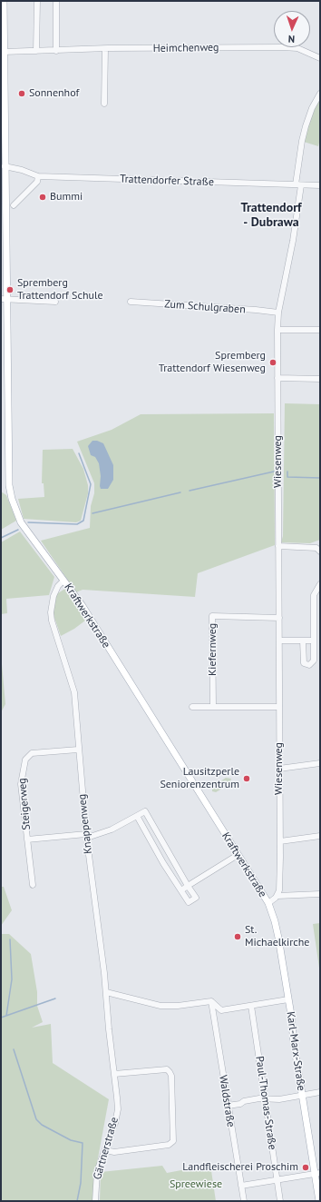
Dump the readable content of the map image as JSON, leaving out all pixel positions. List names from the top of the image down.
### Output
{
  "streets": {
    "main road": ["Kraftwerkstraße", "Karl-Marx-Straße"],
    "street": [
      "Heimchenweg",
      "Trattendorfer Straße",
      "Zum Schulgraben",
      "Wiesenweg",
      "Kiefernweg",
      "Steigerweg",
      "Knappenweg",
      "Waldstraße",
      "Paul-Thomas-Straße",
      "Gärtnerstraße"
    ]
  },
  "crossings": [
    ["Heimchenweg", "Kraftwerkstraße"],
    ["Trattendorfer Straße", "Wiesenweg"],
    ["Trattendorfer Straße", "Kraftwerkstraße"],
    ["Zum Schulgraben", "Wiesenweg"],
    ["Wiesenweg", "Kiefernweg"],
    ["Kraftwerkstraße", "Knappenweg"],
    ["Kraftwerkstraße", "Karl-Marx-Straße"],
    ["Steigerweg", "Knappenweg"],
    ["Knappenweg", "Gärtnerstraße"]
  ],
  "districts": ["Trattendorf - Dubrawa"],
  "parks": ["Spreewiese"],
  "places": [
    "Sonnenhof",
    "Bummi",
    "Spremberg Trattendorf Schule",
    "Spremberg Trattendorf Wiesenweg",
    "Lausitzperle Seniorenzentrum",
    "St. Michaelkirche",
    "Landfleischerei Proschim"
  ],
  "north": "bottom"
}
